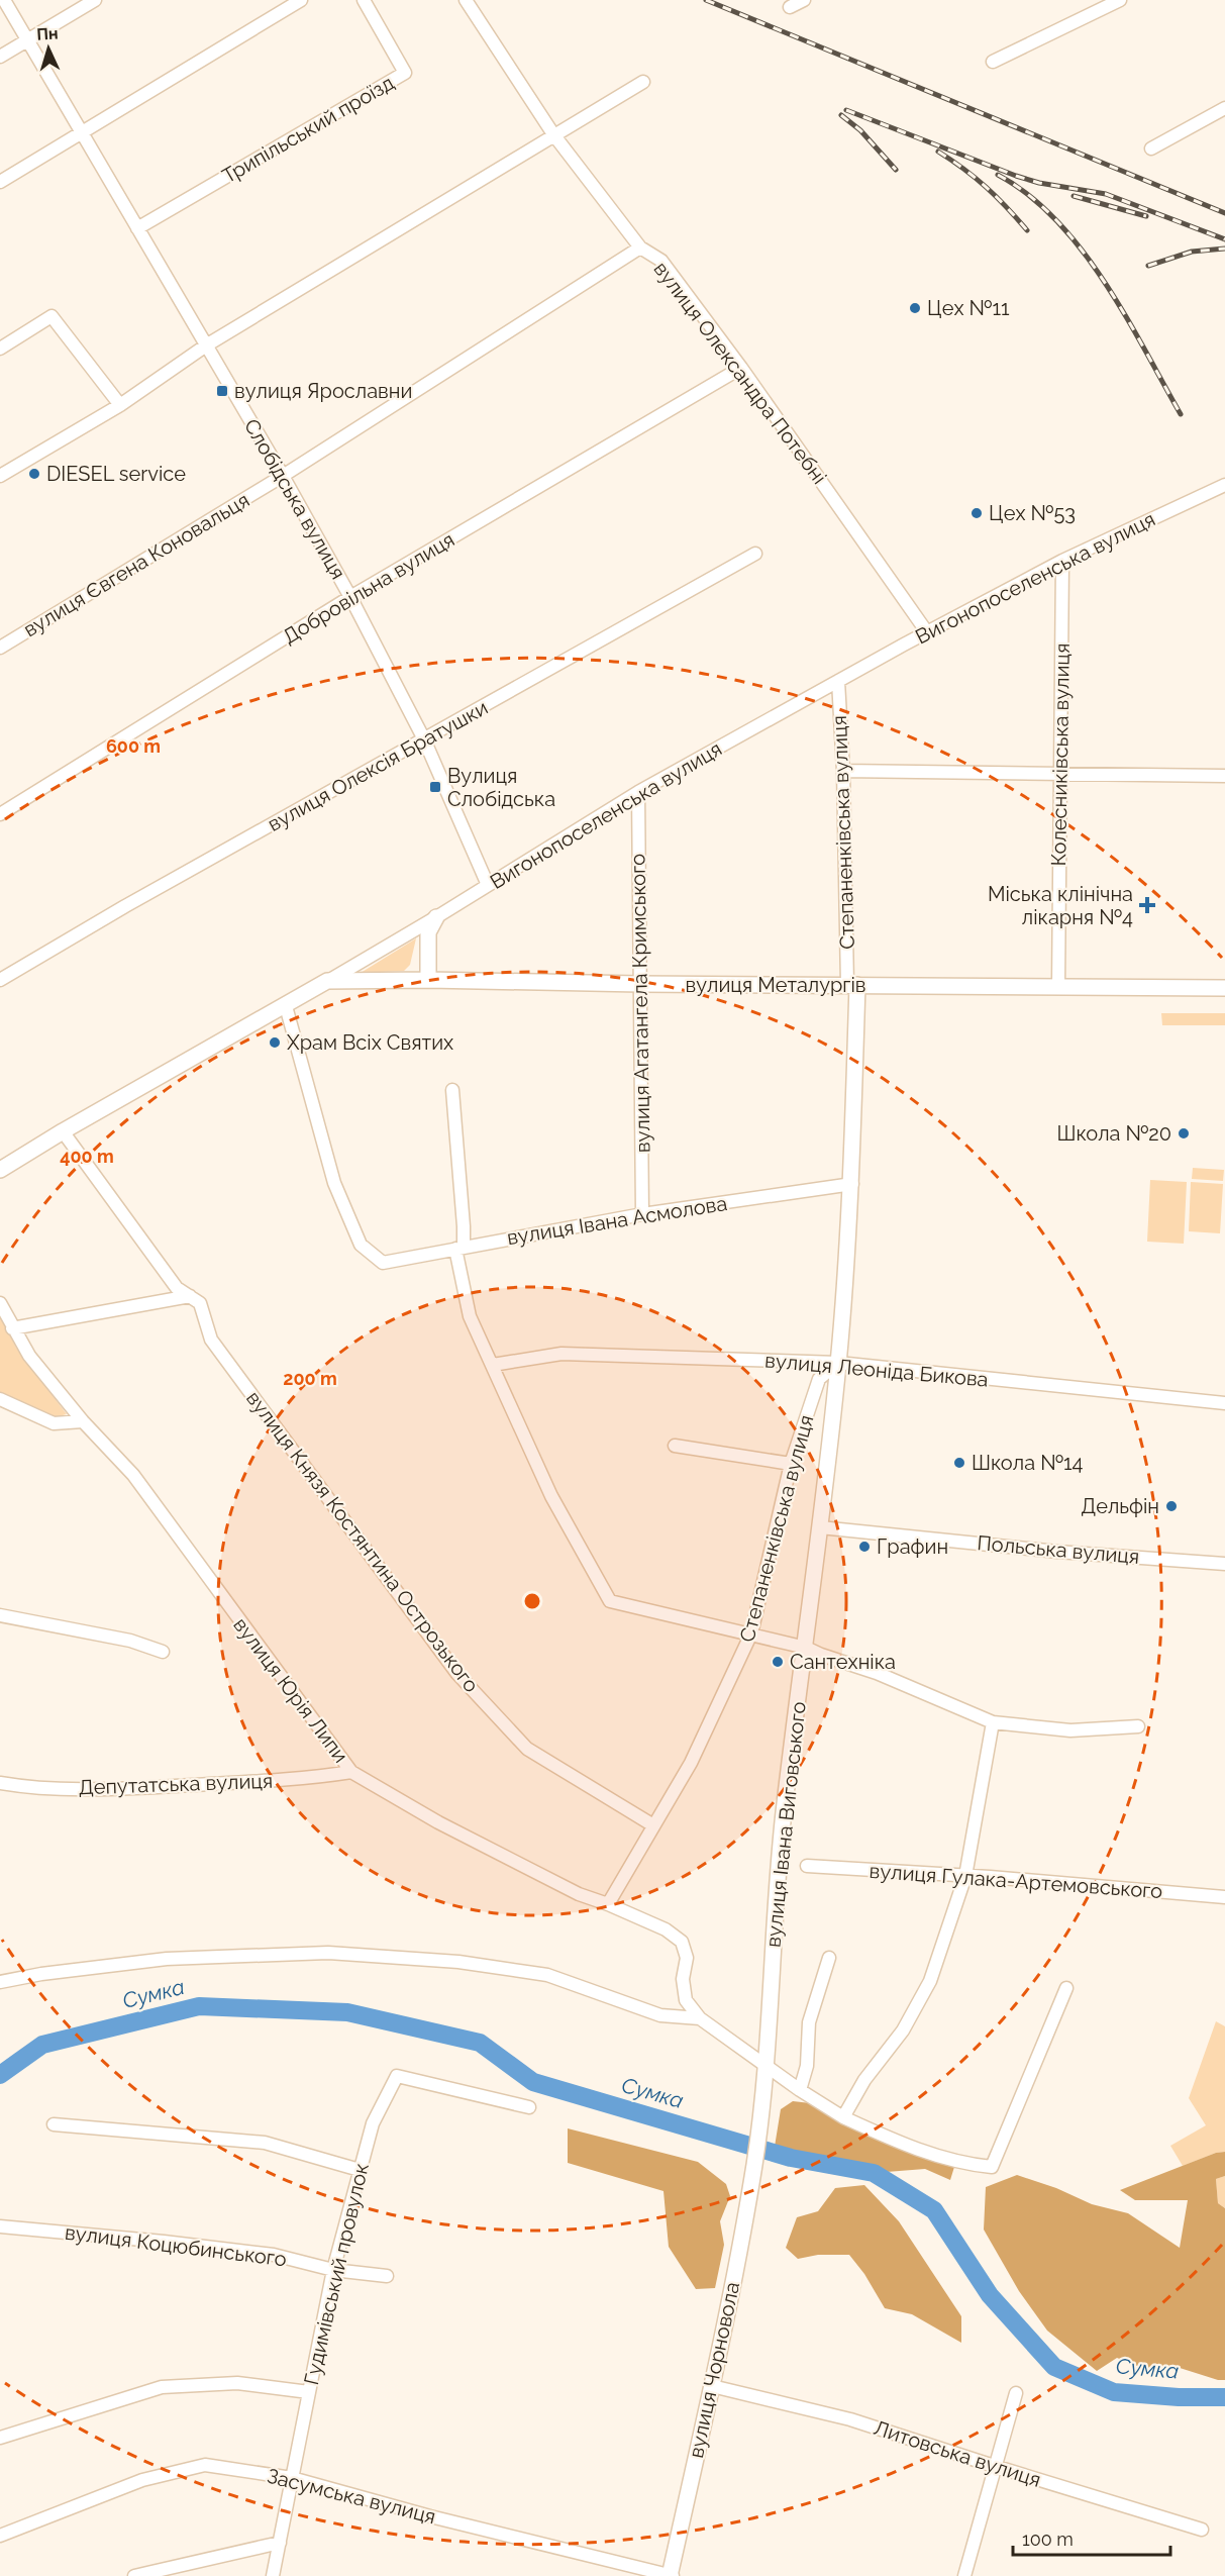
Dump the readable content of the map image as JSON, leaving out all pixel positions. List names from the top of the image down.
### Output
{
  "streets": {
    "main road": [
      "Вигонопоселенська вулиця",
      "Степаненківська вулиця",
      "вулиця Металургів",
      "вулиця Івана Виговського",
      "вулиця Чорновола"
    ],
    "street": [
      "Трипільський проїзд",
      "вулиця Олександра Потебні",
      "Слобідська вулиця",
      "вулиця Євгена Коновальця",
      "Добровільна вулиця",
      "Колесниківська вулиця",
      "вулиця Олексія Братушки",
      "вулиця Агатангела Кримського",
      "вулиця Івана Асмолова",
      "вулиця Леоніда Бикова",
      "вулиця Князя Костянтина Острозького",
      "Польська вулиця",
      "вулиця Юрія Липи",
      "Депутатська вулиця",
      "вулиця Гулака-Артемовського",
      "вулиця Коцюбинського",
      "Гудимівський провулок",
      "Литовська вулиця",
      "Засумська вулиця"
    ]
  },
  "crossings": [
    ["Трипільський проїзд", "Слобідська вулиця"],
    ["вулиця Олександра Потебні", "вулиця Євгена Коновальця"],
    ["вулиця Олександра Потебні", "Вигонопоселенська вулиця"],
    ["вулиця Олександра Потебні", "Добровільна вулиця"],
    ["Слобідська вулиця", "вулиця Євгена Коновальця"],
    ["Слобідська вулиця", "Вигонопоселенська вулиця"],
    ["Слобідська вулиця", "Добровільна вулиця"],
    ["Слобідська вулиця", "вулиця Олексія Братушки"],
    ["Вигонопоселенська вулиця", "Колесниківська вулиця"],
    ["Вигонопоселенська вулиця", "Степаненківська вулиця"],
    ["Вигонопоселенська вулиця", "вулиця Металургів"],
    ["Вигонопоселенська вулиця", "вулиця Агатангела Кримського"],
    ["Вигонопоселенська вулиця", "вулиця Івана Асмолова"],
    ["Вигонопоселенська вулиця", "вулиця Князя Костянтина Острозького"],
    ["Колесниківська вулиця", "вулиця Металургів"],
    ["Степаненківська вулиця", "вулиця Металургів"],
    ["Степаненківська вулиця", "вулиця Івана Асмолова"],
    ["Степаненківська вулиця", "вулиця Леоніда Бикова"],
    ["Степаненківська вулиця", "вулиця Князя Костянтина Острозького"],
    ["Степаненківська вулиця", "вулиця Юрія Липи"],
    ["Степаненківська вулиця", "вулиця Івана Виговського"],
    ["вулиця Металургів", "вулиця Агатангела Кримського"],
    ["вулиця Агатангела Кримського", "вулиця Івана Асмолова"],
    ["вулиця Леоніда Бикова", "вулиця Івана Виговського"],
    ["Польська вулиця", "вулиця Івана Виговського"],
    ["вулиця Юрія Липи", "Депутатська вулиця"],
    ["вулиця Івана Виговського", "вулиця Чорновола"],
    ["вулиця Коцюбинського", "Гудимівський провулок"],
    ["Гудимівський провулок", "Засумська вулиця"],
    ["вулиця Чорновола", "Литовська вулиця"],
    ["вулиця Чорновола", "Засумська вулиця"]
  ],
  "water": ["Сумка"],
  "places": {
    "other": [
      "Цех №11",
      "DIESEL service",
      "Цех №53",
      "Храм Всіх Святих",
      "Школа №20",
      "Школа №14",
      "Дельфін",
      "Графин",
      "Сантехніка"
    ],
    "transit": ["вулиця Ярославни", "Вулиця Слобідська"],
    "health": ["Міська клінічна лікарня №4"]
  },
  "scale_bar": "100 m",
  "north": "top",
  "rings": ["600 m", "400 m", "200 m"]
}
